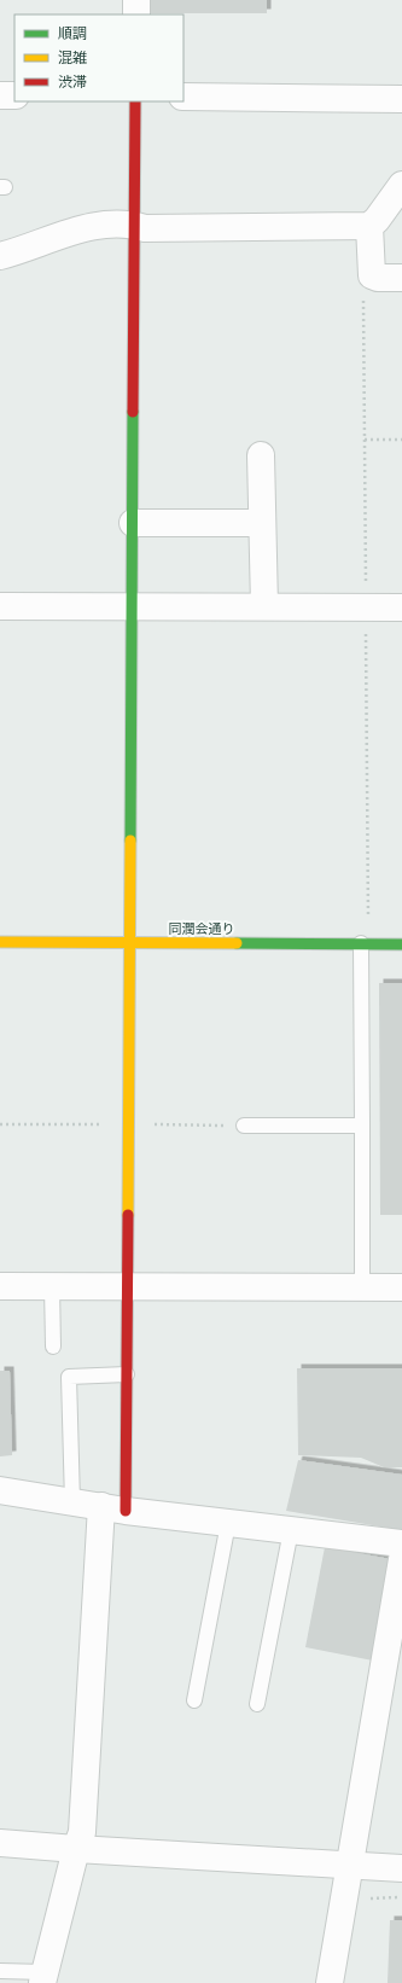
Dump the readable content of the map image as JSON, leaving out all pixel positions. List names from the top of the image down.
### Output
{
  "streets": {
    "street": ["同潤会通り"]
  },
  "legend": ["順調", "混雑", "渋滞"]
}
